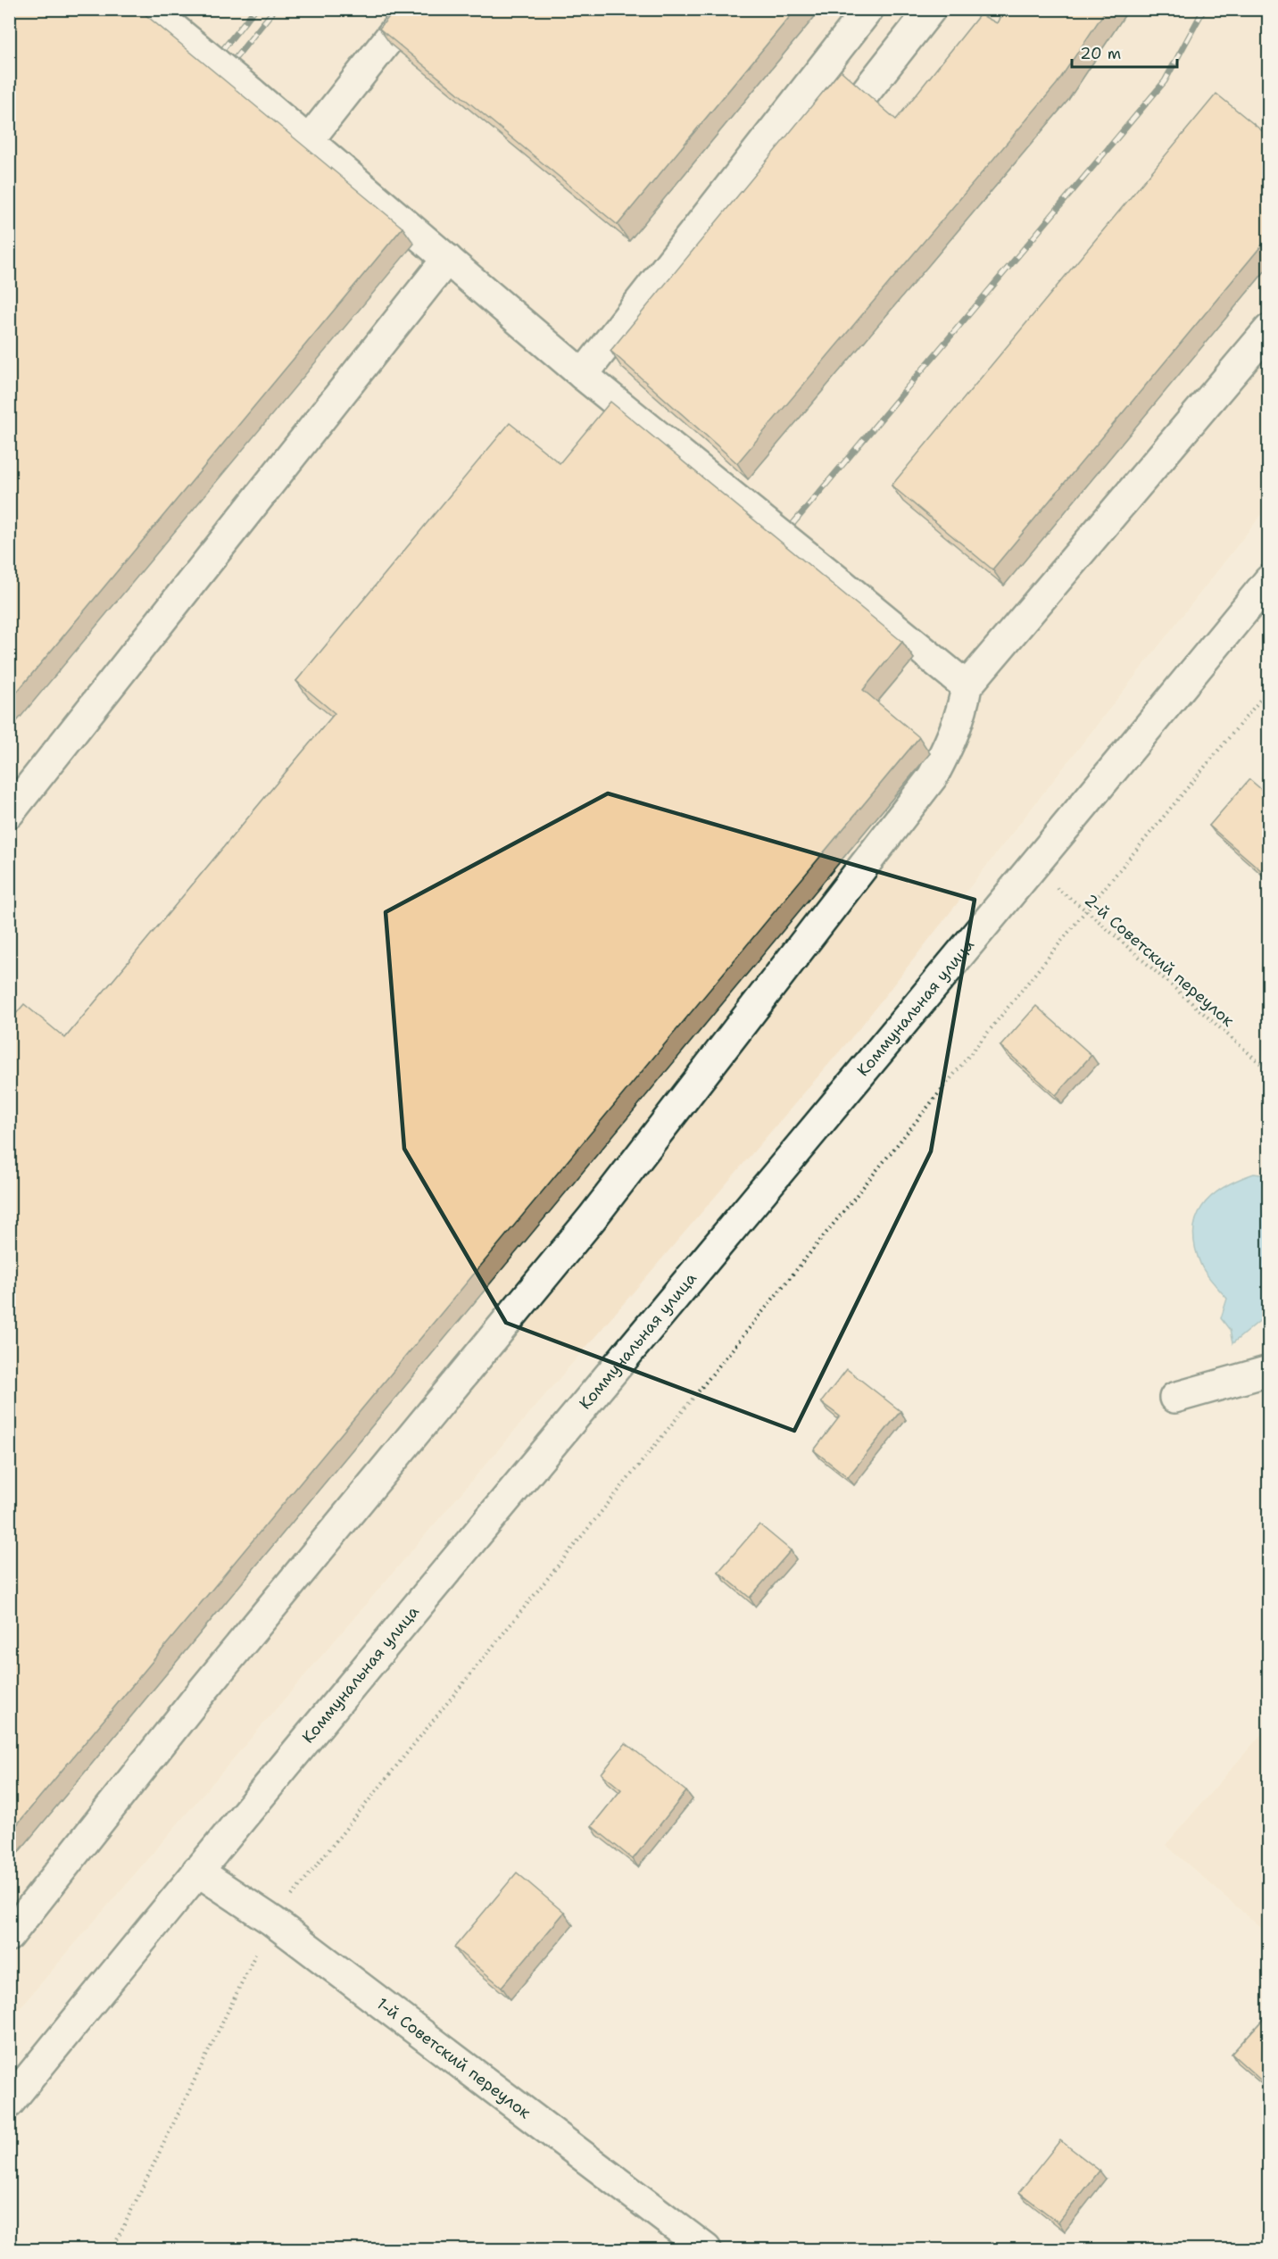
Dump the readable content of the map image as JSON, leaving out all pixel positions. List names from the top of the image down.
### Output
{
  "streets": {
    "street": ["Коммунальная улица", "1-й Советский переулок"],
    "path": ["2-й Советский переулок"]
  },
  "crossings": [
    ["2-й Советский переулок", "Коммунальная улица"],
    ["Коммунальная улица", "1-й Советский переулок"]
  ],
  "scale_bar": "20 m"
}
